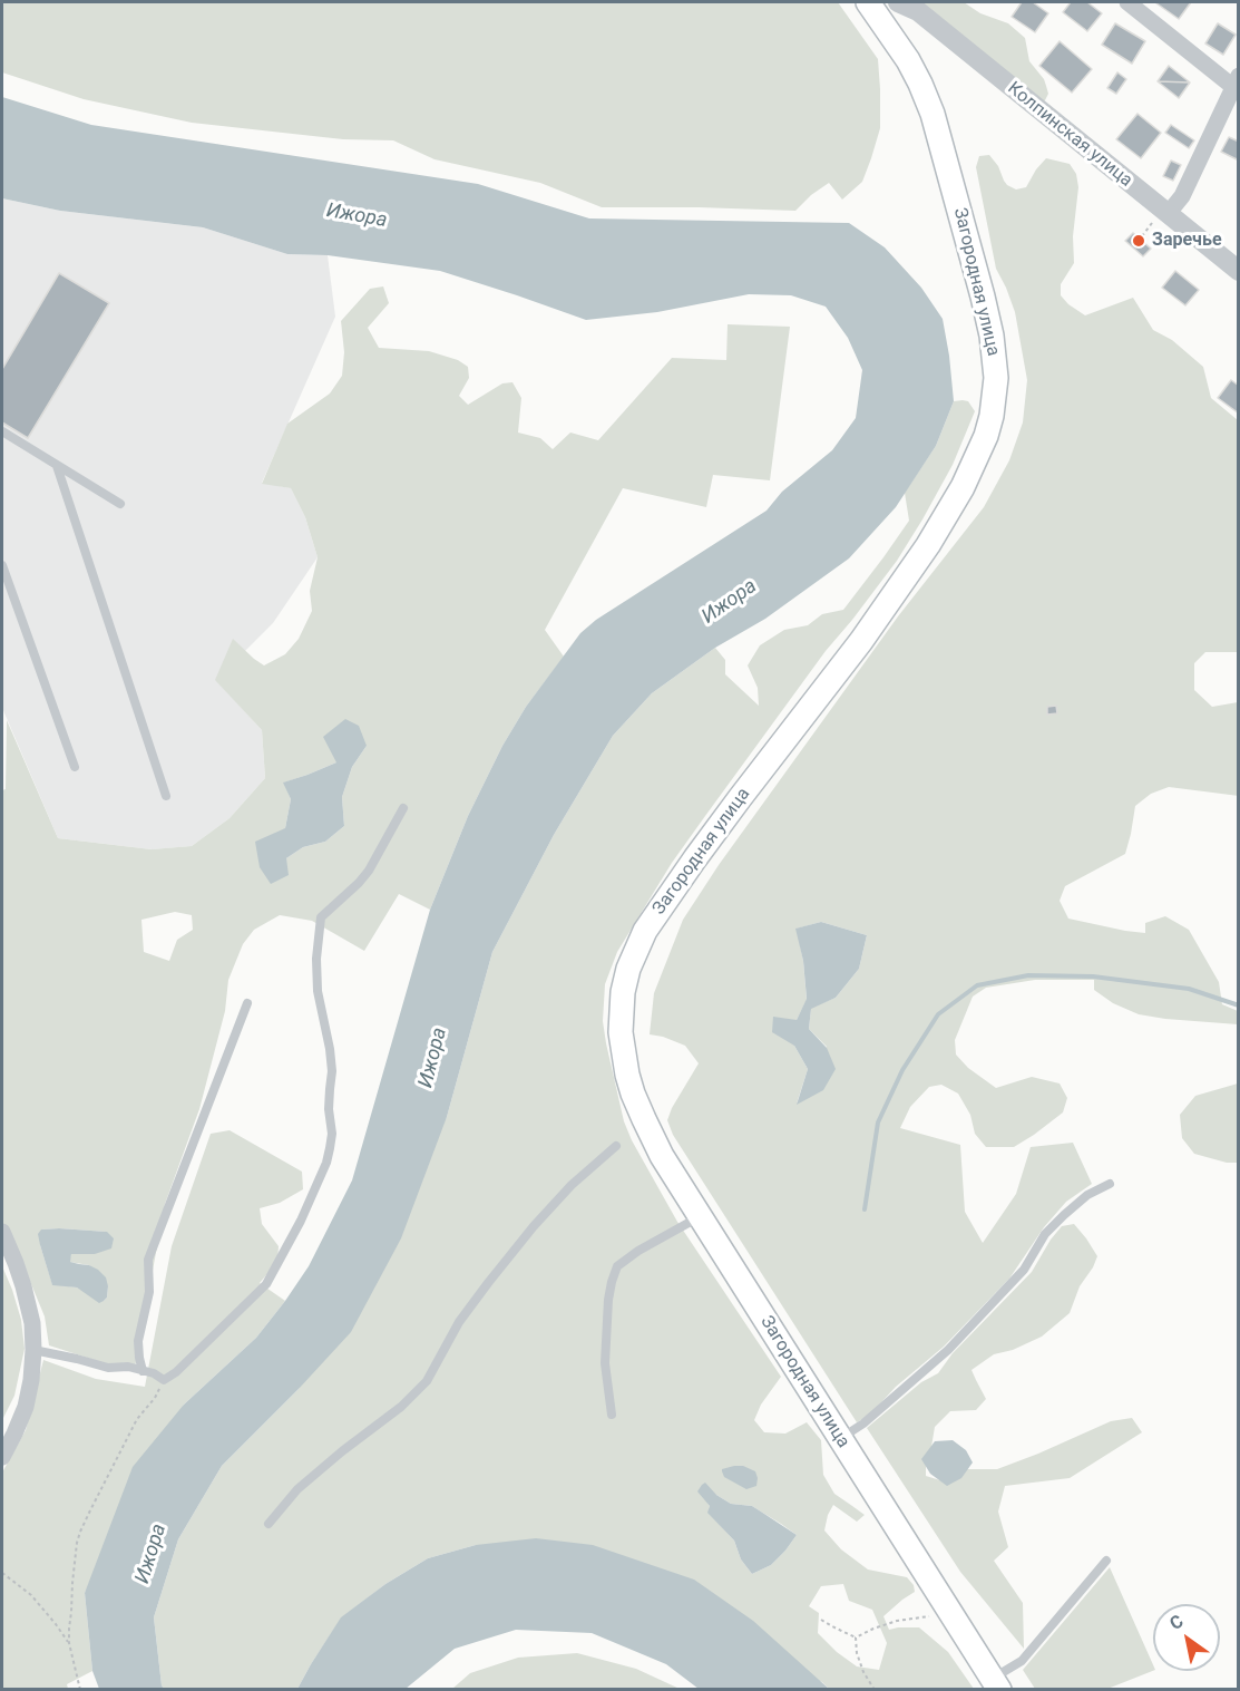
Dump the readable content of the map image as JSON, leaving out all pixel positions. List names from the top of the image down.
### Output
{
  "streets": {
    "main road": ["Загородная улица"],
    "street": ["Колпинская улица"]
  },
  "water": ["Ижора"],
  "places": ["Заречье"],
  "north": "top left"
}
